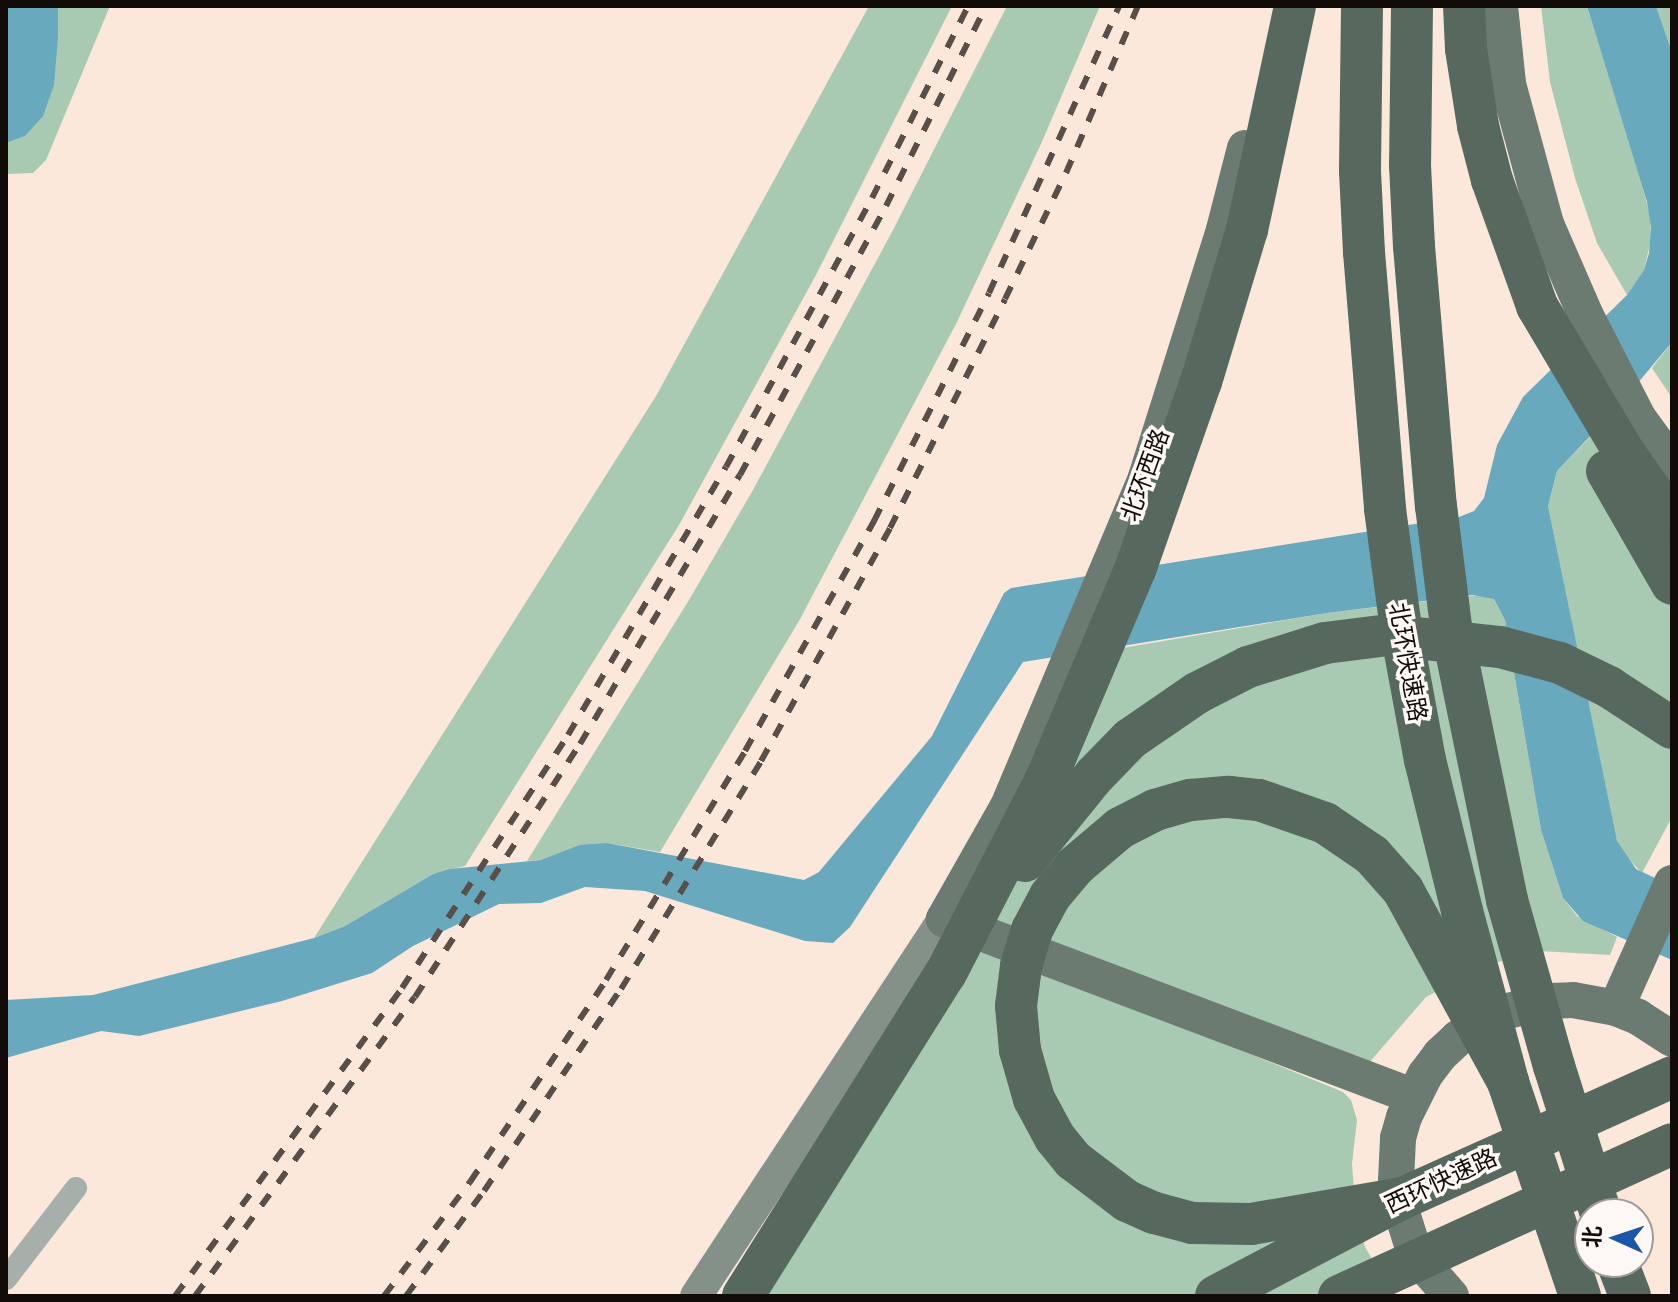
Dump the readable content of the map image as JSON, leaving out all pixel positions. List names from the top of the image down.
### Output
{
  "streets": {
    "highway": ["北环快速路", "西环快速路"],
    "main road": ["北环西路"]
  },
  "north": "left"
}
